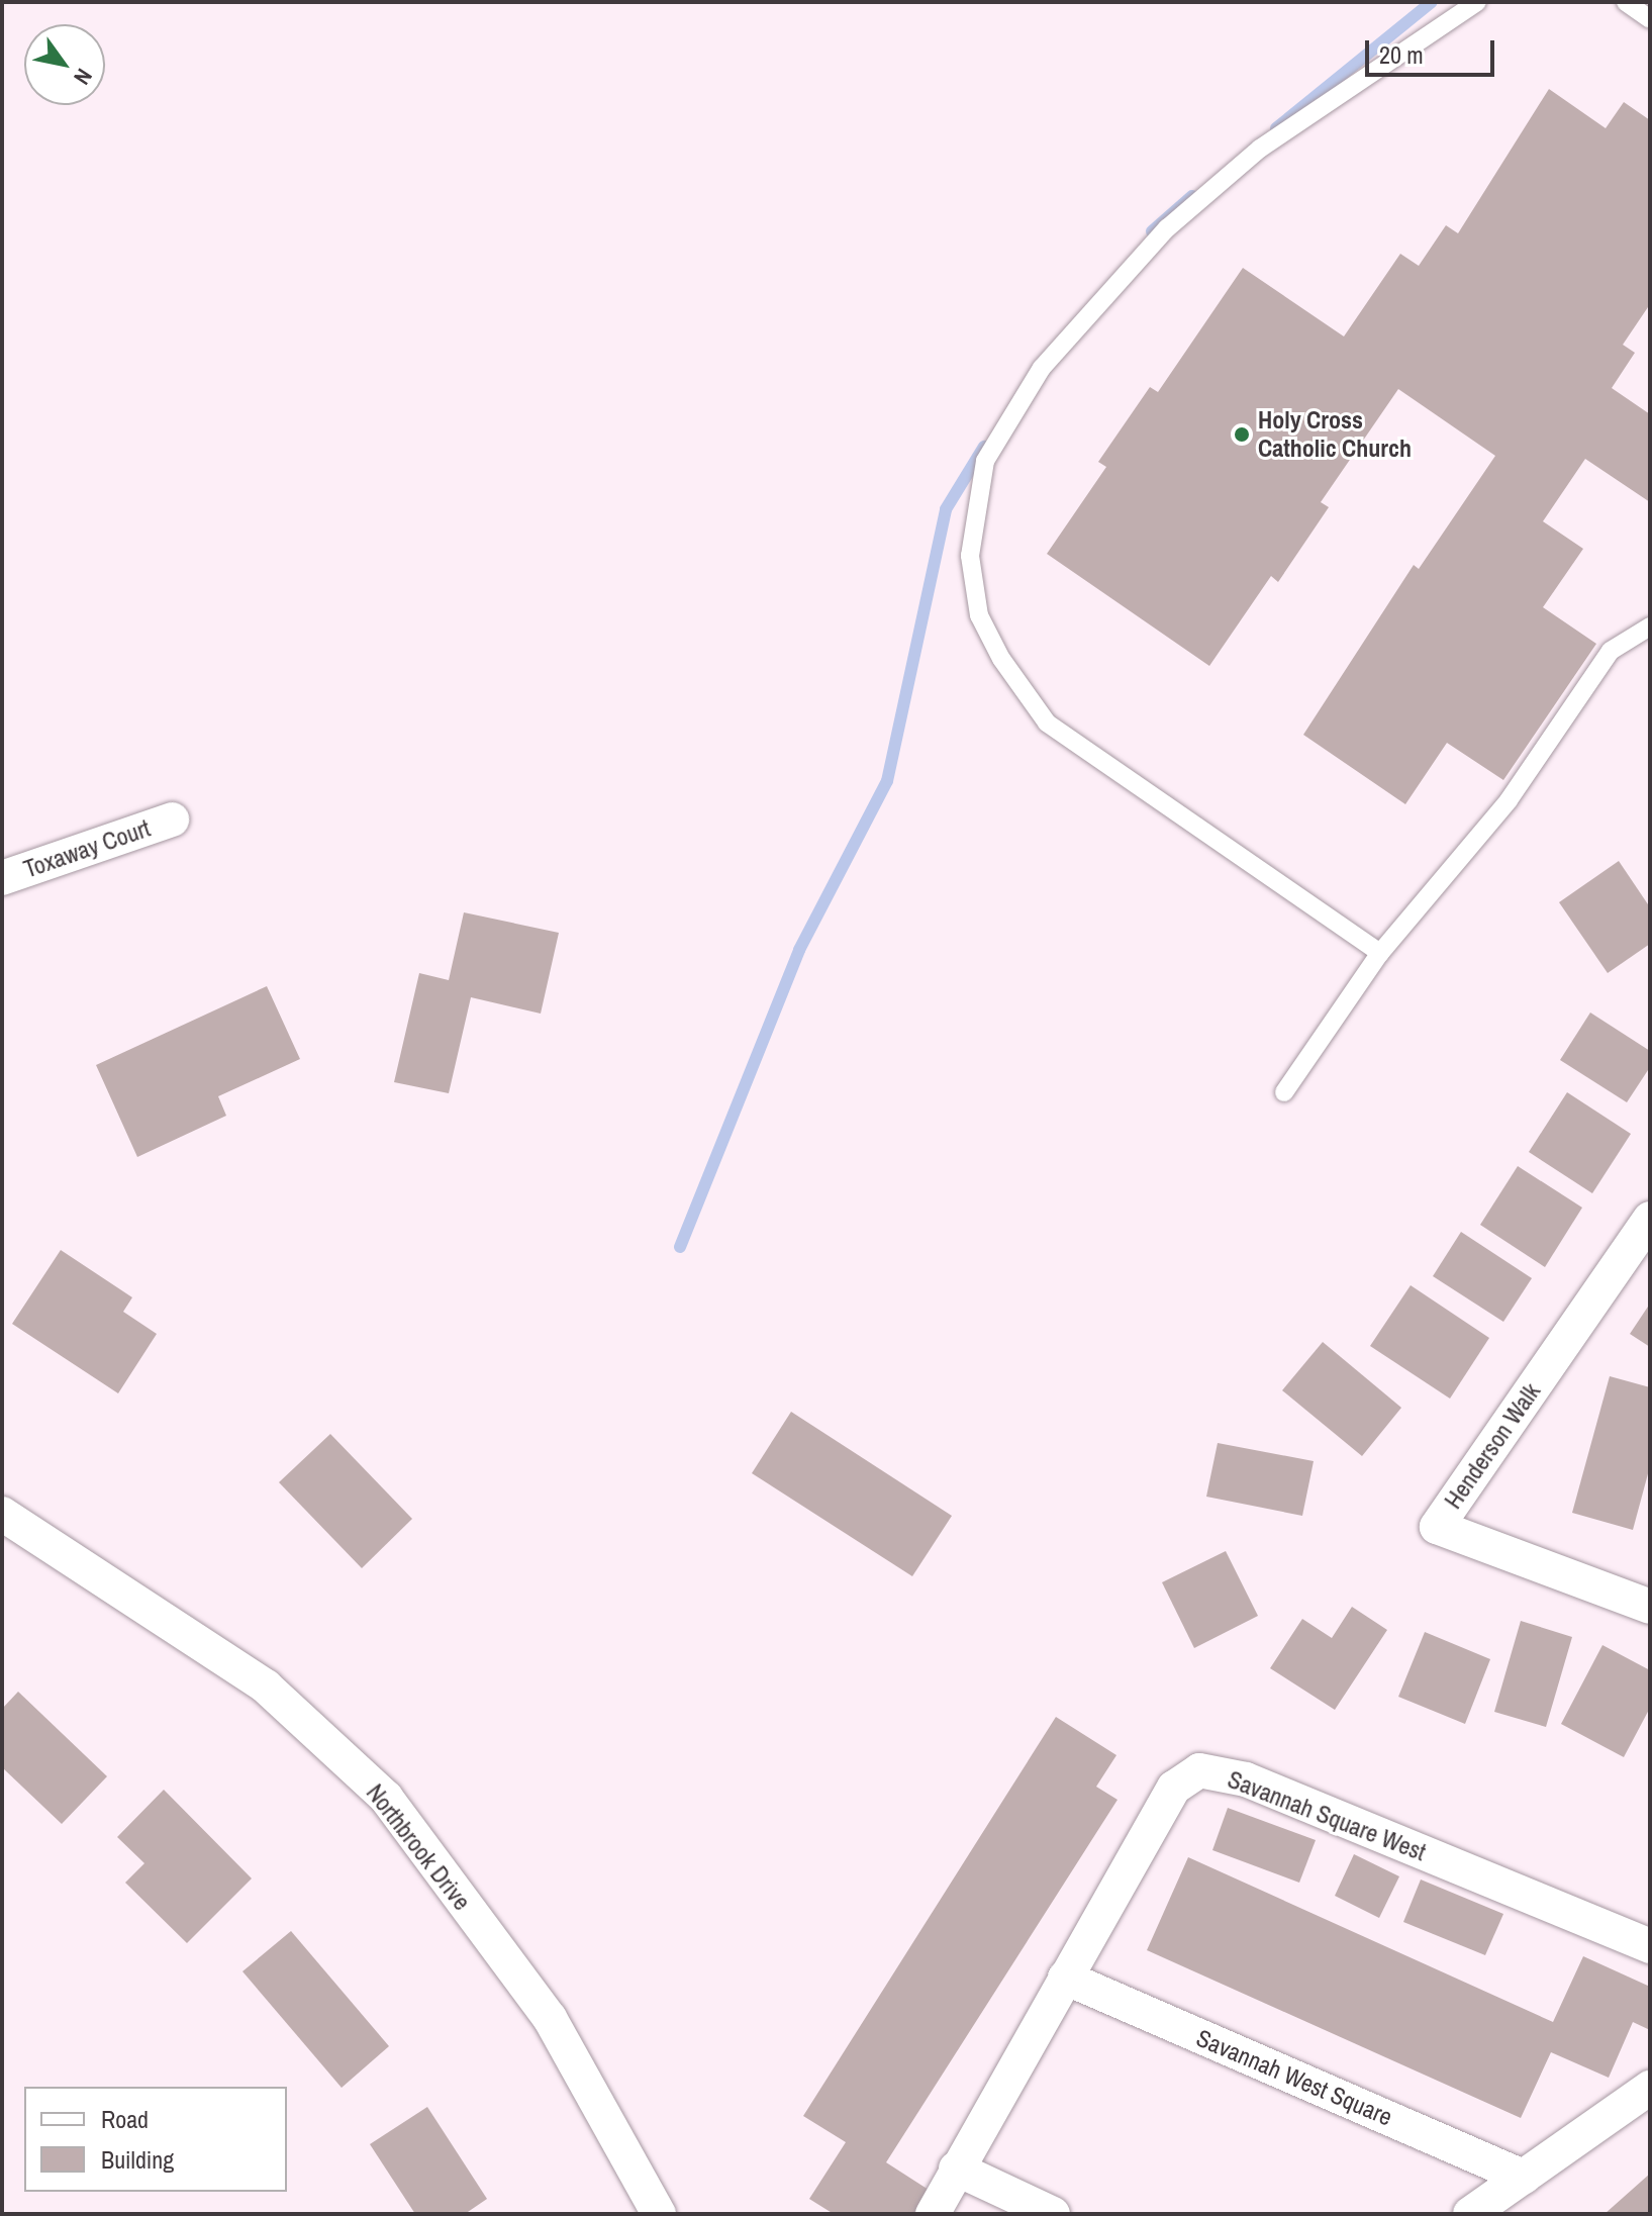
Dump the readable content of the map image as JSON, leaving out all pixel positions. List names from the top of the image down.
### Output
{
  "streets": {
    "street": [
      "Toxaway Court",
      "Henderson Walk",
      "Savannah Square West",
      "Northbrook Drive",
      "Savannah West Square"
    ]
  },
  "crossings": [
    ["Savannah Square West", "Savannah West Square"]
  ],
  "places": ["Holy Cross Catholic Church"],
  "legend": ["Road", "Building"],
  "scale_bar": "20 m",
  "north": "bottom right"
}
